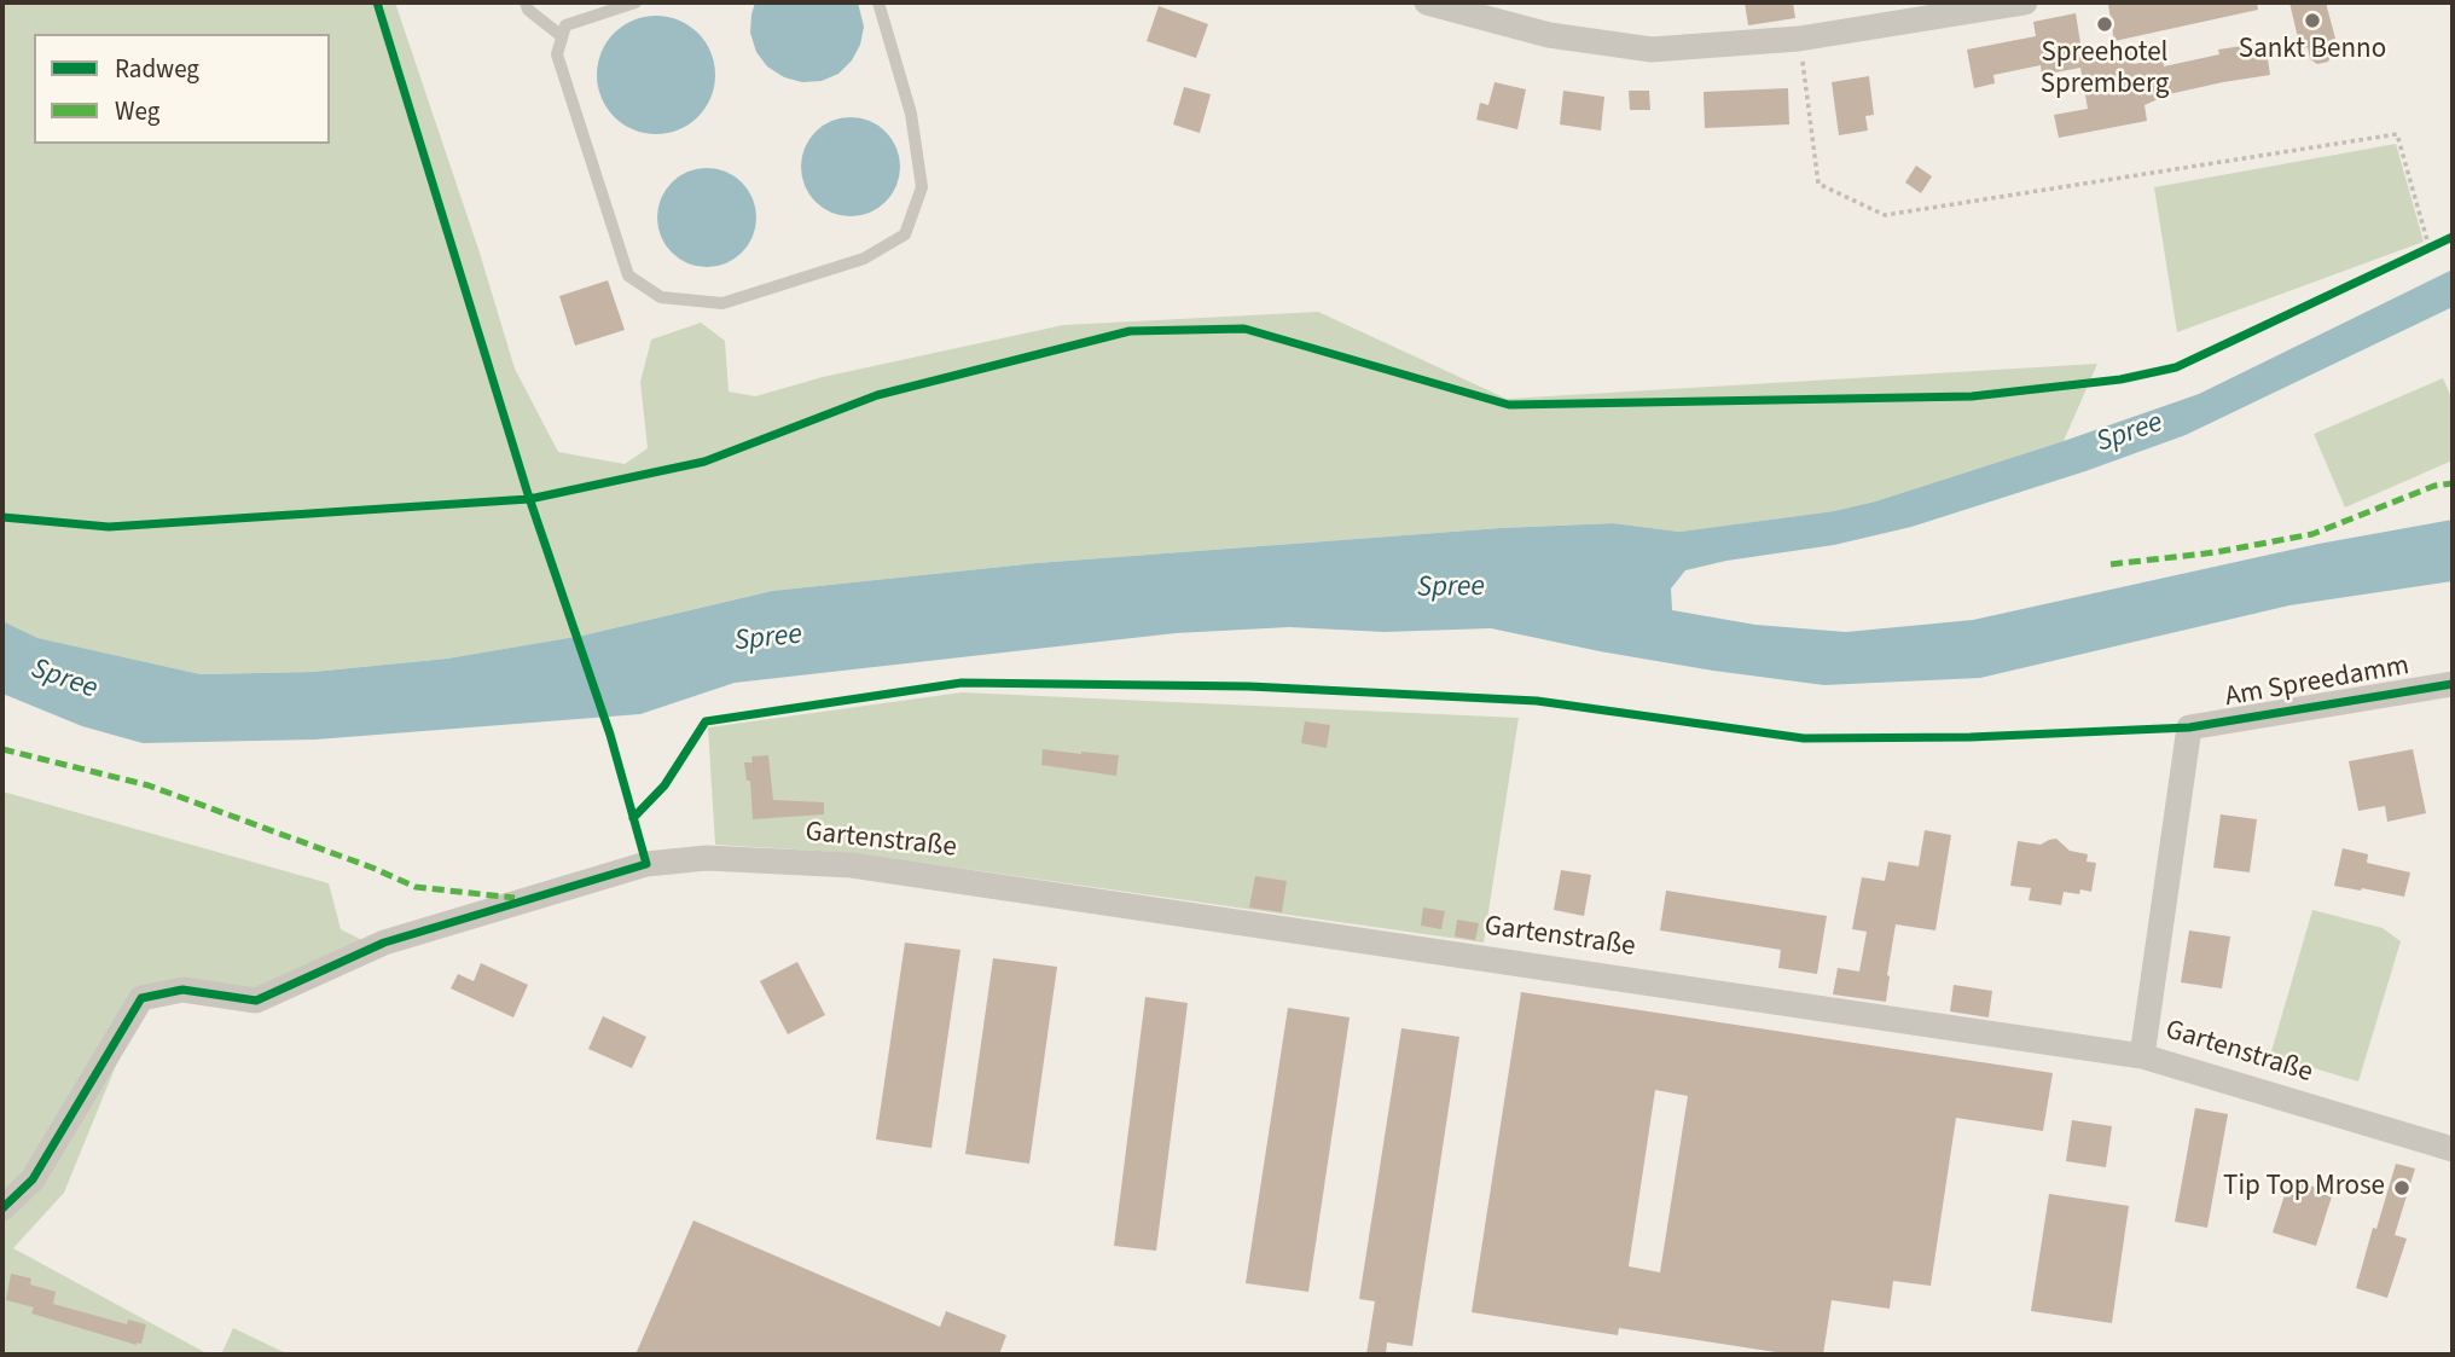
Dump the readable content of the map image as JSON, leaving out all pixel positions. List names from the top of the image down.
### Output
{
  "streets": {
    "street": ["Am Spreedamm", "Gartenstraße"]
  },
  "crossings": [
    ["Am Spreedamm", "Gartenstraße"]
  ],
  "water": ["Spree"],
  "places": ["Sankt Benno", "Spreehotel Spremberg", "Tip Top Mrose"],
  "legend": ["Radweg", "Weg"]
}
